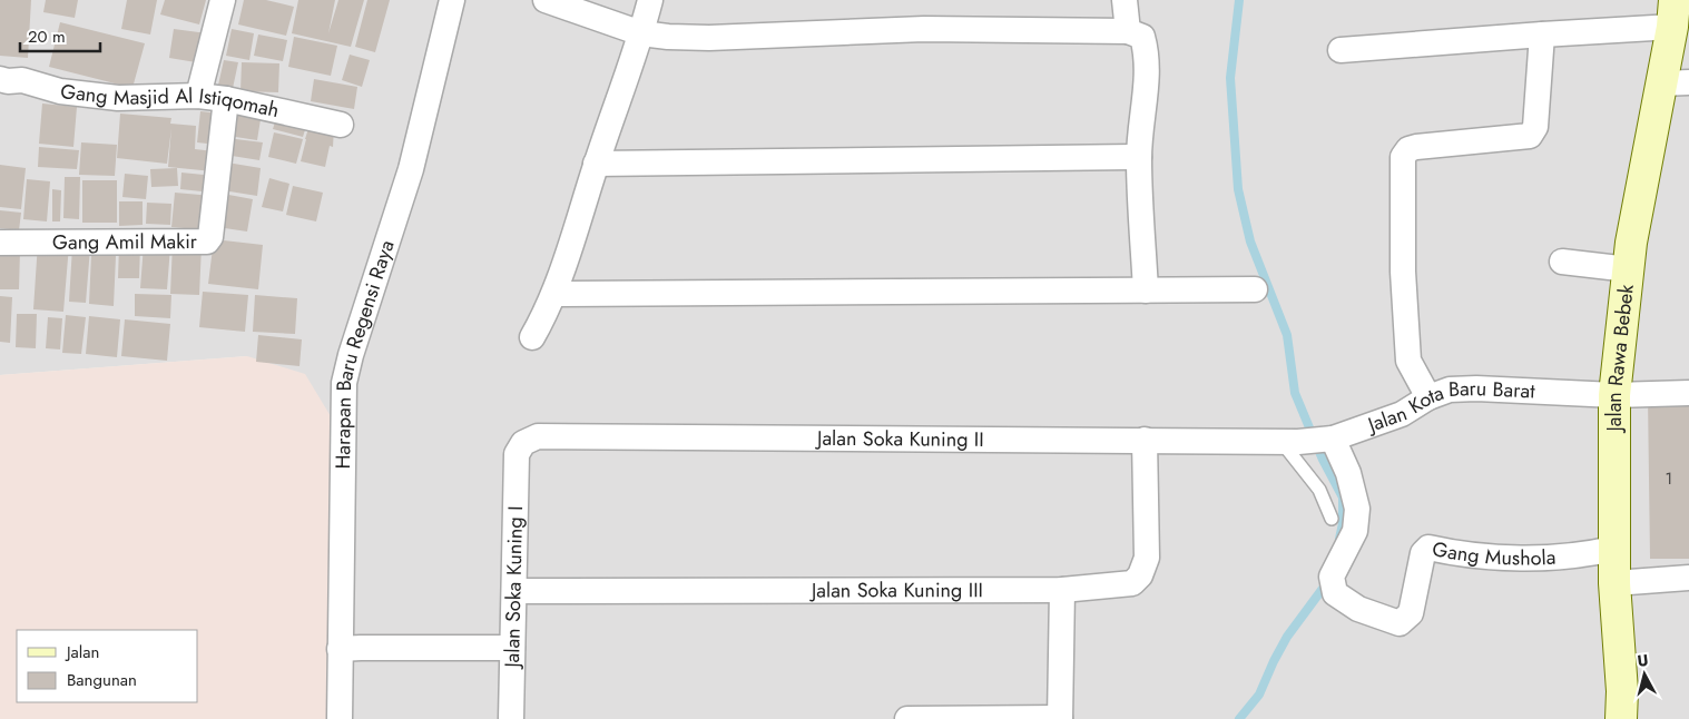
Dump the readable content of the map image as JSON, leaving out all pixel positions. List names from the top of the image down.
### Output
{
  "streets": {
    "street": [
      "Gang Masjid Al Istiqomah",
      "Gang Amil Makir",
      "Harapan Baru Regensi Raya",
      "Jalan Rawa Bebek",
      "Jalan Kota Baru Barat",
      "Jalan Soka Kuning II",
      "Gang Mushola",
      "Jalan Soka Kuning I",
      "Jalan Soka Kuning III"
    ]
  },
  "crossings": [
    ["Gang Masjid Al Istiqomah", "Gang Amil Makir"],
    ["Jalan Rawa Bebek", "Jalan Kota Baru Barat"],
    ["Jalan Rawa Bebek", "Gang Mushola"],
    ["Jalan Kota Baru Barat", "Jalan Soka Kuning II"],
    ["Jalan Kota Baru Barat", "Gang Mushola"],
    ["Jalan Soka Kuning II", "Gang Mushola"],
    ["Jalan Soka Kuning II", "Jalan Soka Kuning I"],
    ["Jalan Soka Kuning II", "Jalan Soka Kuning III"],
    ["Jalan Soka Kuning I", "Jalan Soka Kuning III"]
  ],
  "house_numbers": ["1"],
  "legend": ["Jalan", "Bangunan"],
  "scale_bar": "20 m",
  "north": "top"
}
